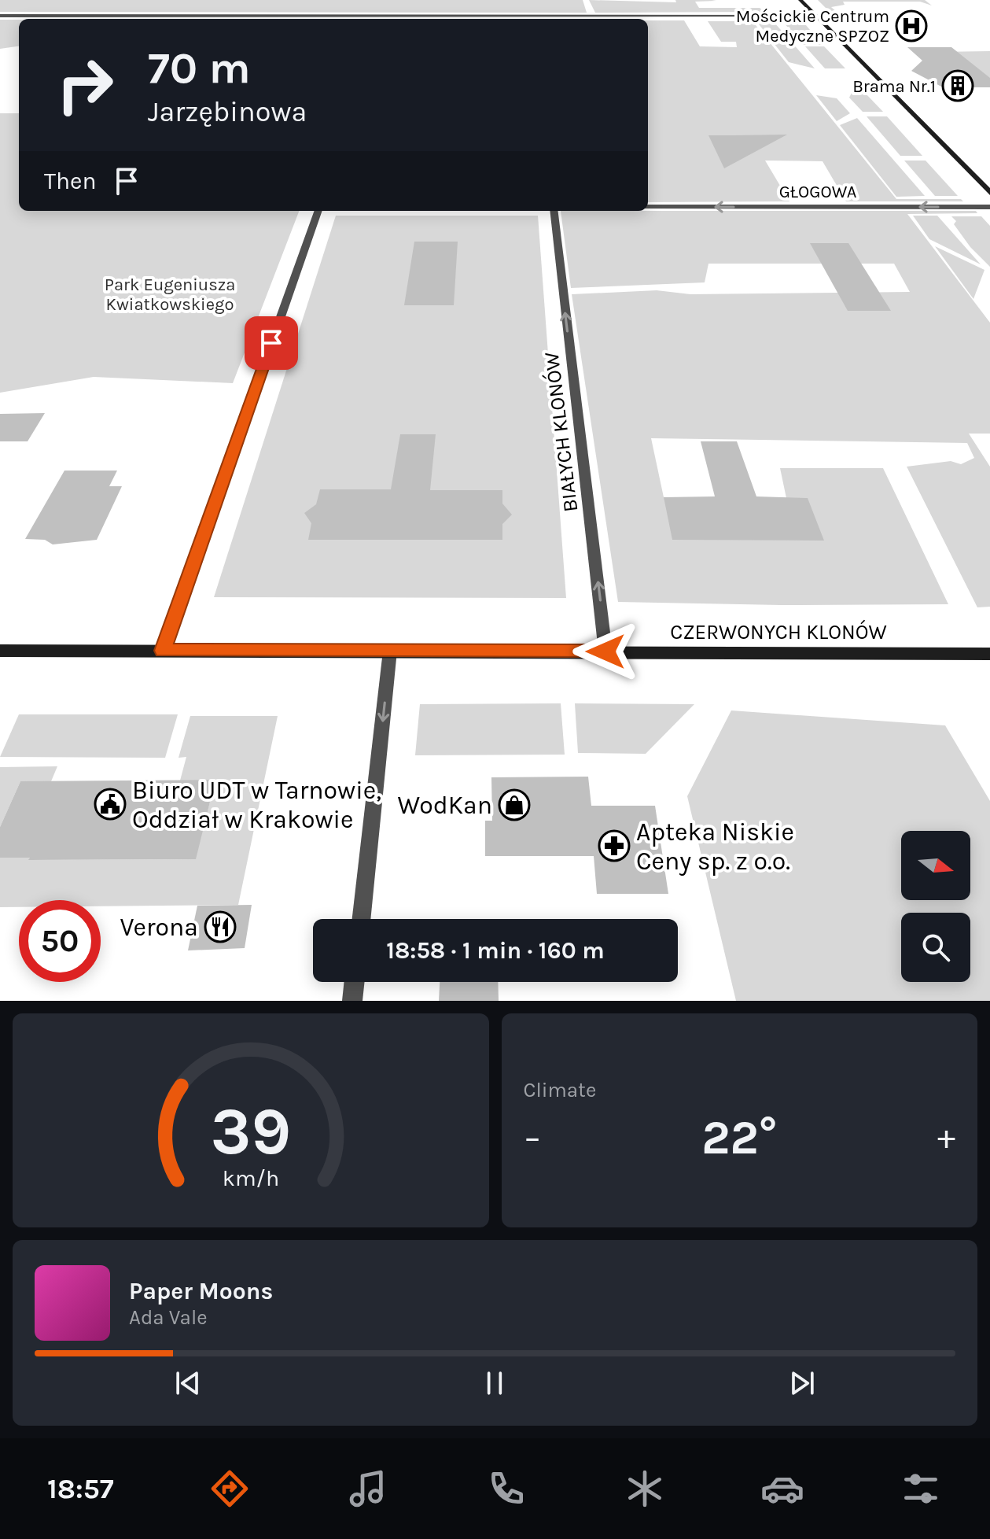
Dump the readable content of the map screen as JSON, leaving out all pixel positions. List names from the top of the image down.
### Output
{
  "streets": {
    "main road": ["CZERWONYCH KLONÓW"],
    "street": ["GŁOGOWA", "BIAŁYCH KLONÓW"]
  },
  "crossings": [
    ["BIAŁYCH KLONÓW", "CZERWONYCH KLONÓW"]
  ],
  "one_way": ["GŁOGOWA", "BIAŁYCH KLONÓW"],
  "parks": ["Park Eugeniusza Kwiatkowskiego"],
  "places": {
    "hospital": ["Mościckie Centrum Medyczne SPZOZ"],
    "building": ["Brama Nr.1"],
    "public building": ["Biuro UDT w Tarnowie, Oddział w Krakowie"],
    "shop": ["WodKan"],
    "pharmacy": ["Apteka Niskie Ceny sp. z o.o."],
    "restaurant": ["Verona"]
  },
  "north": "right",
  "page": {
    "turn": ["70 m", "Jarzębinowa"],
    "then": "Then",
    "limit": "50",
    "trip": "18:58 · 1 min · 160 m",
    "tile": "Climate",
    "heat": ["−", "22°", "+"],
    "song": ["Paper Moons", "Ada Vale"],
    "tabs": "18:57",
    "gauge": ["39", "km/h"]
  }
}
